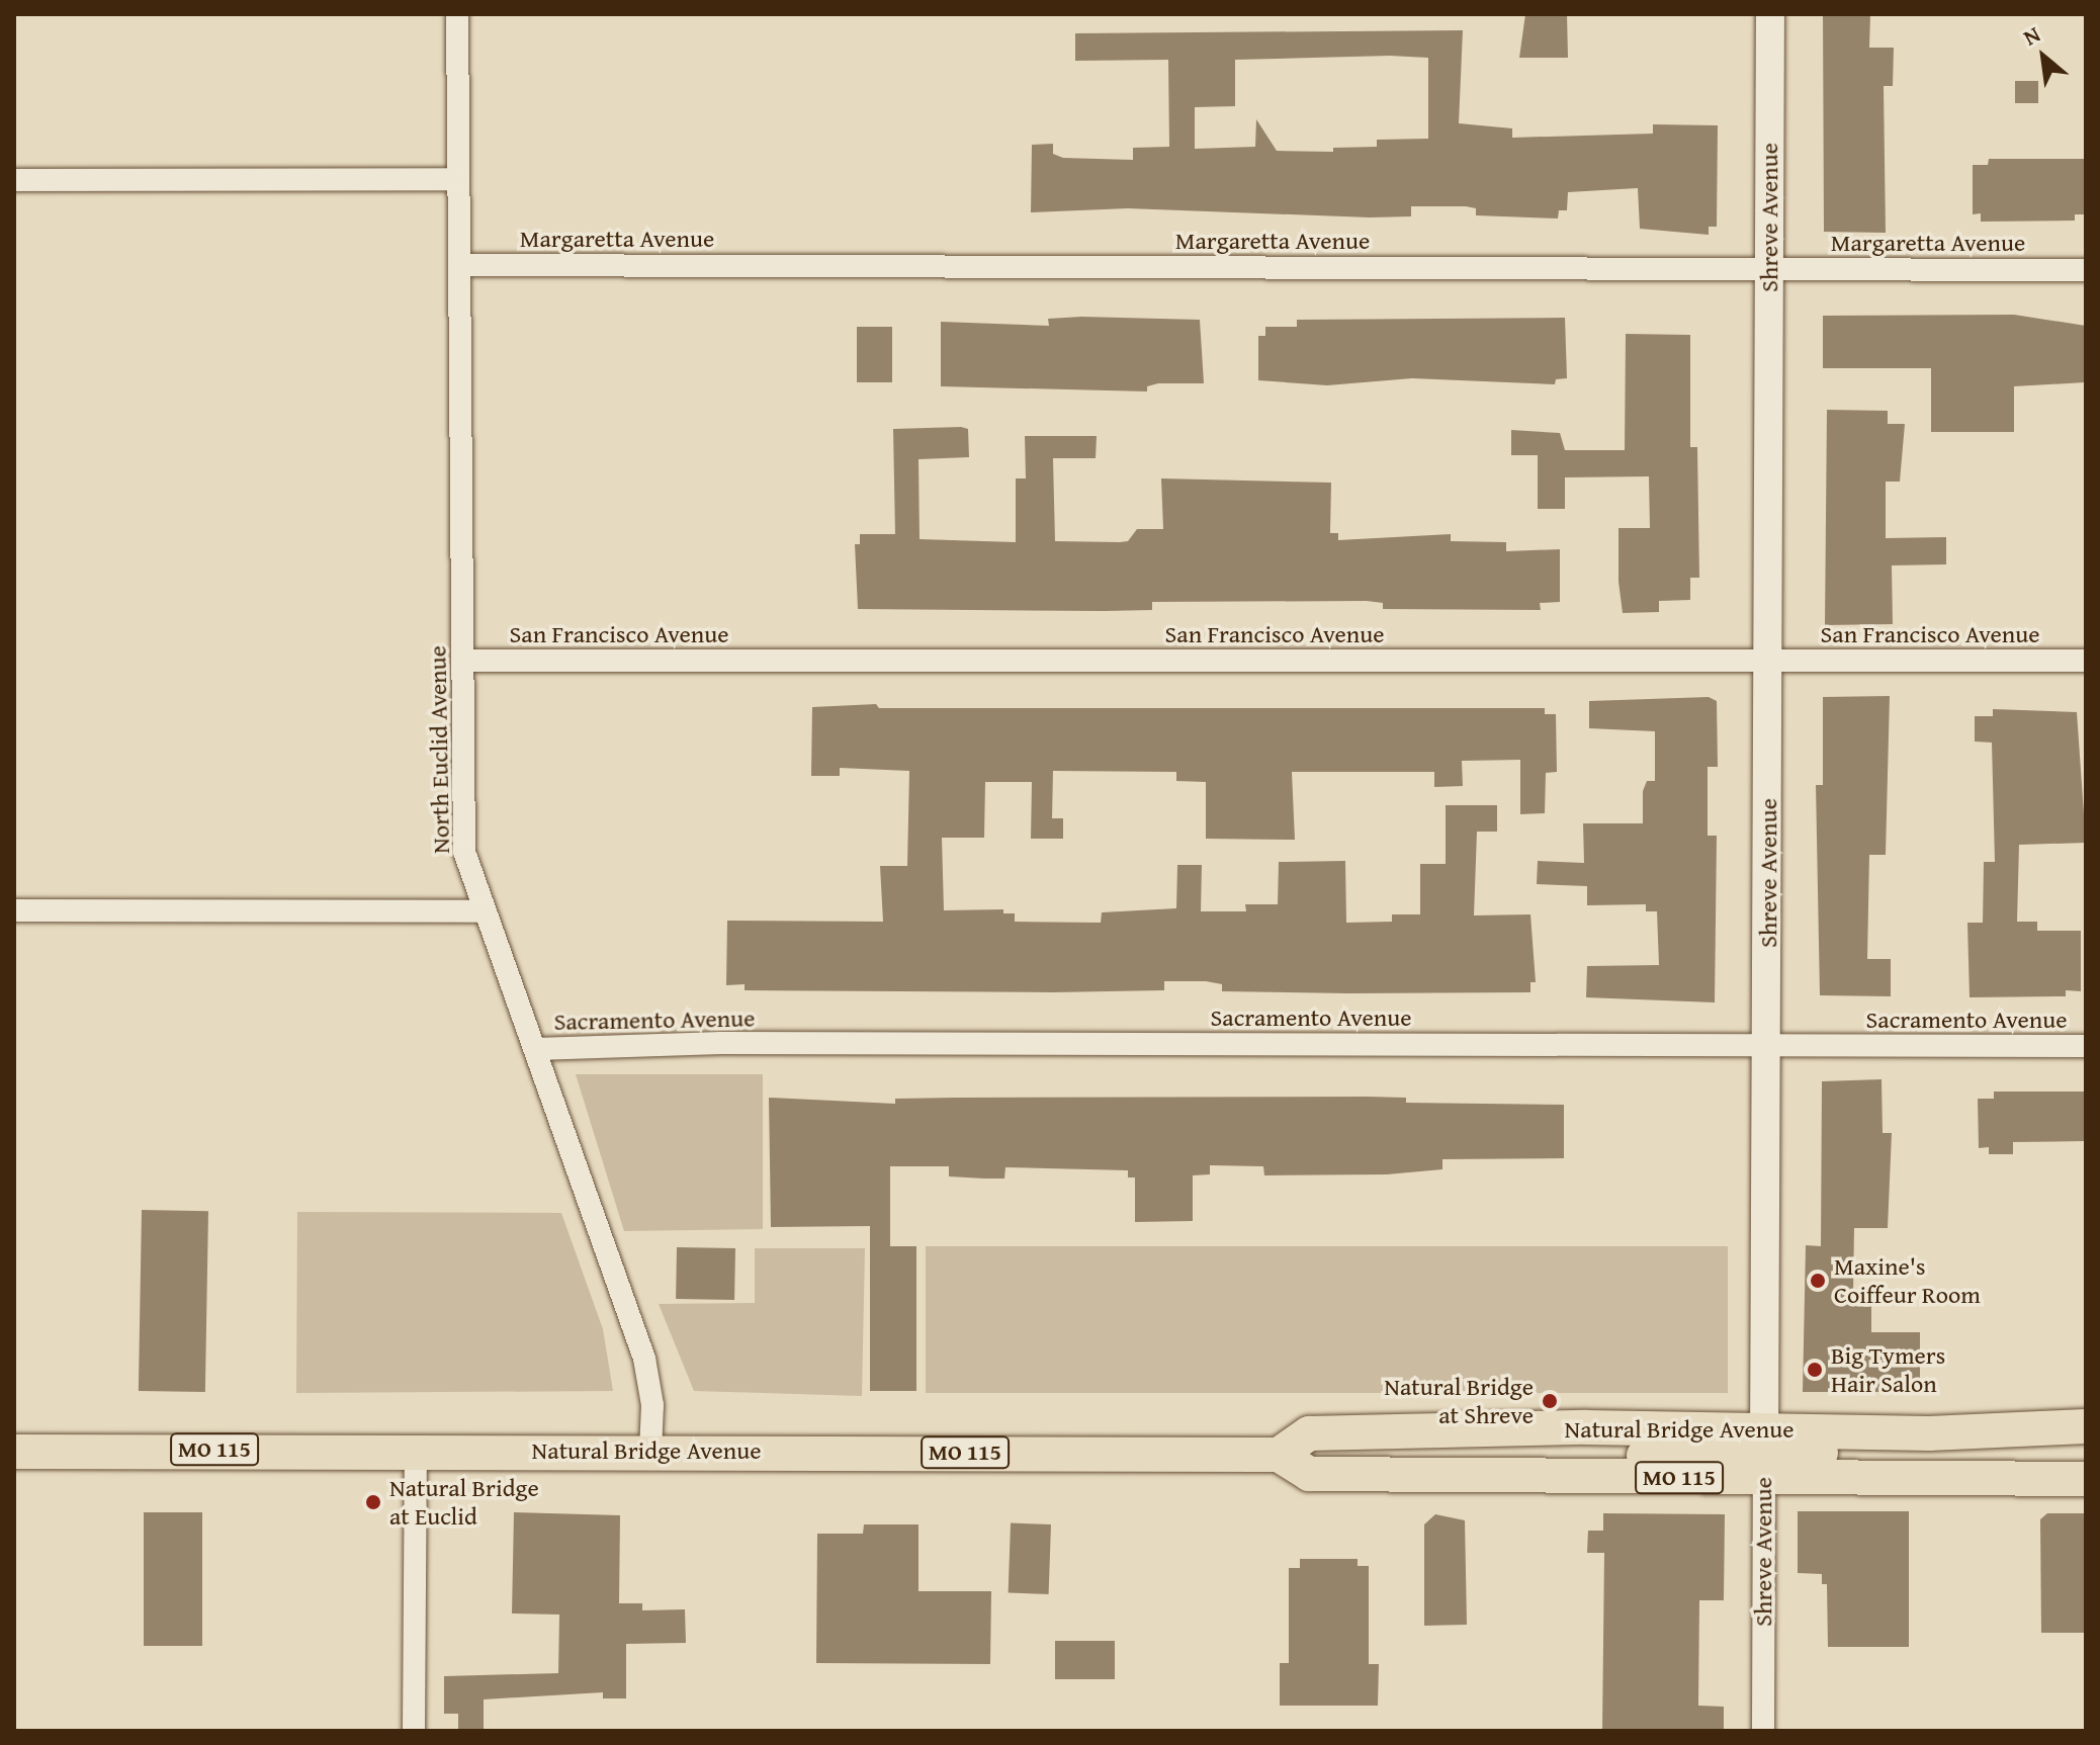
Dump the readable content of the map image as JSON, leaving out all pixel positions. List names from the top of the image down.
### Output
{
  "streets": {
    "main road": ["Natural Bridge Avenue", "MO 115"],
    "street": [
      "Shreve Avenue",
      "Margaretta Avenue",
      "San Francisco Avenue",
      "North Euclid Avenue",
      "Sacramento Avenue"
    ]
  },
  "crossings": [
    ["Shreve Avenue", "Margaretta Avenue"],
    ["Shreve Avenue", "San Francisco Avenue"],
    ["Shreve Avenue", "Sacramento Avenue"],
    ["Shreve Avenue", "Natural Bridge Avenue"],
    ["Margaretta Avenue", "North Euclid Avenue"],
    ["San Francisco Avenue", "North Euclid Avenue"],
    ["North Euclid Avenue", "Sacramento Avenue"],
    ["North Euclid Avenue", "Natural Bridge Avenue"]
  ],
  "places": [
    "Maxine's Coiffeur Room",
    "Big Tymers Hair Salon",
    "Natural Bridge at Shreve",
    "Natural Bridge at Euclid"
  ],
  "north": "top left"
}
